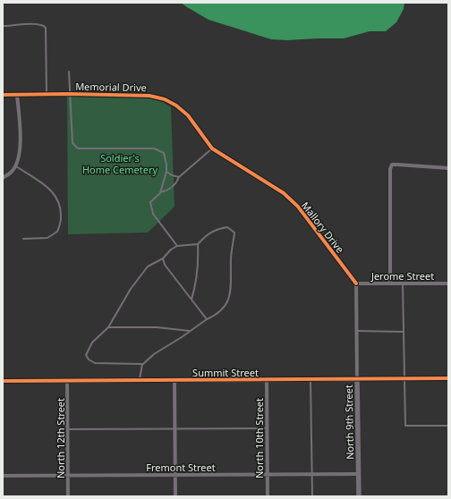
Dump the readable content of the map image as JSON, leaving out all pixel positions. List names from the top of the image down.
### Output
{
  "streets": {
    "street": [
      "Memorial Drive",
      "Mallory Drive",
      "Jerome Street",
      "Summit Street",
      "North 9th Street",
      "North 12th Street",
      "North 10th Street",
      "Fremont Street"
    ]
  },
  "crossings": [
    ["Memorial Drive", "Mallory Drive"],
    ["Mallory Drive", "Jerome Street"],
    ["Mallory Drive", "North 9th Street"],
    ["Jerome Street", "North 9th Street"],
    ["Summit Street", "North 9th Street"],
    ["Summit Street", "North 12th Street"],
    ["Summit Street", "North 10th Street"],
    ["North 9th Street", "Fremont Street"],
    ["North 12th Street", "Fremont Street"],
    ["North 10th Street", "Fremont Street"]
  ],
  "parks": ["Soldier's Home Cemetery"]
}
